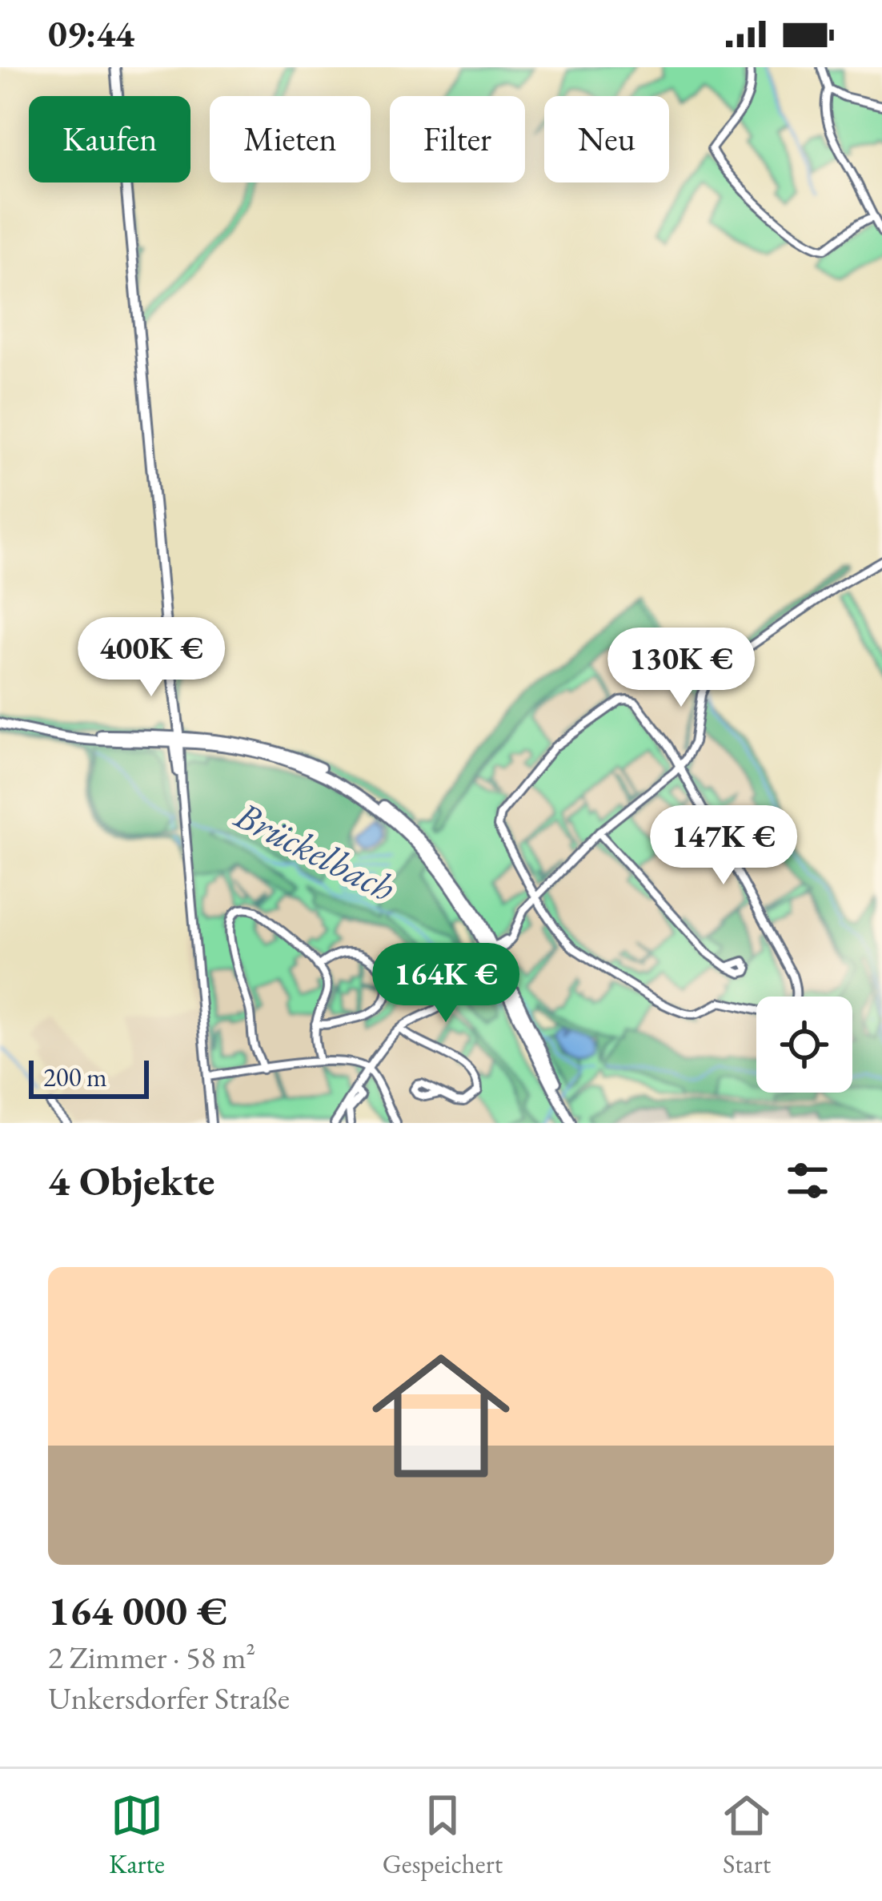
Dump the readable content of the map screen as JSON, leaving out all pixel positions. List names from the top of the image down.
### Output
{
  "water": ["Brückelbach"],
  "scale_bar": "200 m",
  "page": {
    "status": "09:44",
    "chip": [
      "Kaufen",
      "Mieten",
      "Filter",
      "Neu"
    ],
    "price": [
      "400K €",
      "130K €",
      "147K €",
      "164K €"
    ],
    "scale": "200 m",
    "heading": "4 Objekte",
    "list": [
      {
        "name": "164 000 €",
        "note": "2 Zimmer · 58 m² · Unkersdorfer Straße"
      }
    ],
    "tabs": ["Karte", "Gespeichert", "Start"]
  }
}
